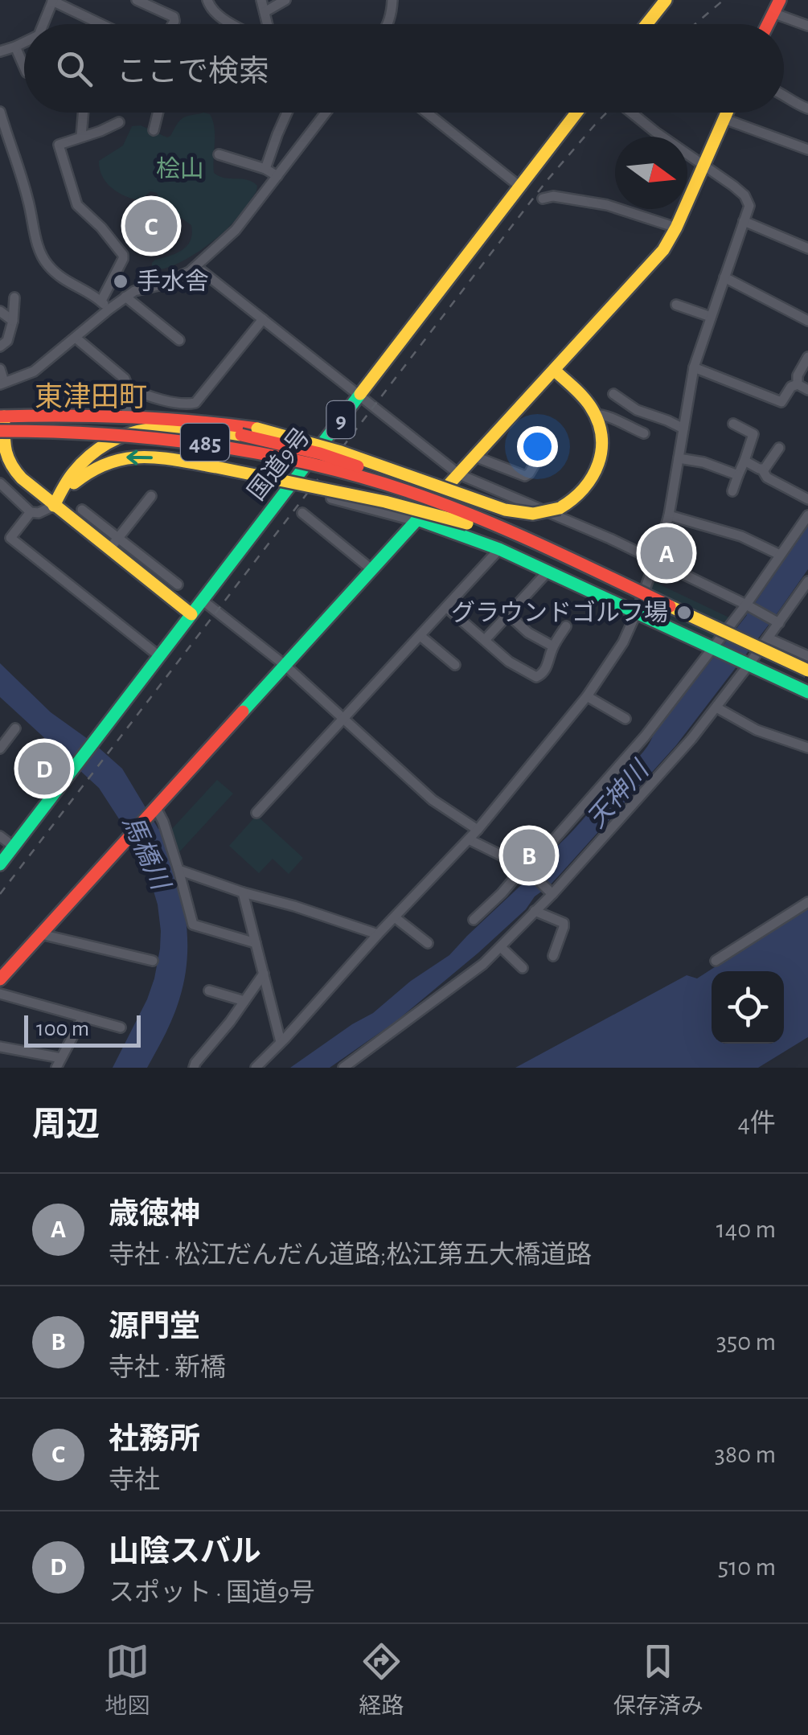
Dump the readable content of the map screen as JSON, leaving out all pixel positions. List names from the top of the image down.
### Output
{
  "streets": {
    "main road": ["9", "485", "国道9号"]
  },
  "crossings": [
    ["9", "国道9号"]
  ],
  "districts": ["東津田町"],
  "water": ["天神川", "馬橋川"],
  "parks": ["桧山"],
  "places": ["手水舎", "グラウンドゴルフ場"],
  "scale_bar": "100 m",
  "north": "right",
  "page": {
    "search": "ここで検索",
    "pins": [
      "C",
      "A",
      "D",
      "B"
    ],
    "scale": "100 m",
    "heading": ["周辺", "4件"],
    "list": [
      {
        "mark": "A",
        "name": "歳徳神",
        "note": "寺社 · 松江だんだん道路;松江第五大橋道路",
        "value": "140 m"
      },
      {
        "mark": "B",
        "name": "源門堂",
        "note": "寺社 · 新橋",
        "value": "350 m"
      },
      {
        "mark": "C",
        "name": "社務所",
        "note": "寺社",
        "value": "380 m"
      },
      {
        "mark": "D",
        "name": "山陰スバル",
        "note": "スポット · 国道9号",
        "value": "510 m"
      }
    ],
    "nav": ["地図", "経路", "保存済み"]
  }
}
